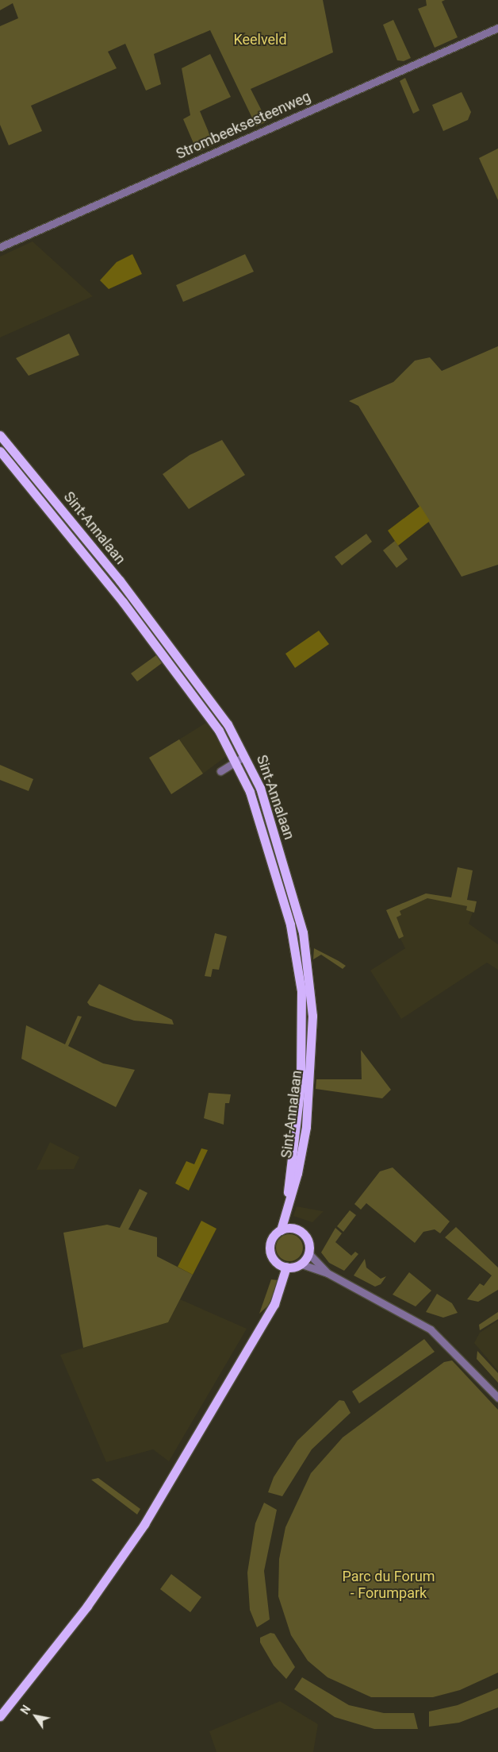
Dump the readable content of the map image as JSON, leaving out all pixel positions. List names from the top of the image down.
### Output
{
  "streets": {
    "main road": ["Sint-Annalaan"],
    "street": ["Strombeeksesteenweg"]
  },
  "parks": ["Keelveld", "Parc du Forum - Forumpark"],
  "north": "top left"
}
